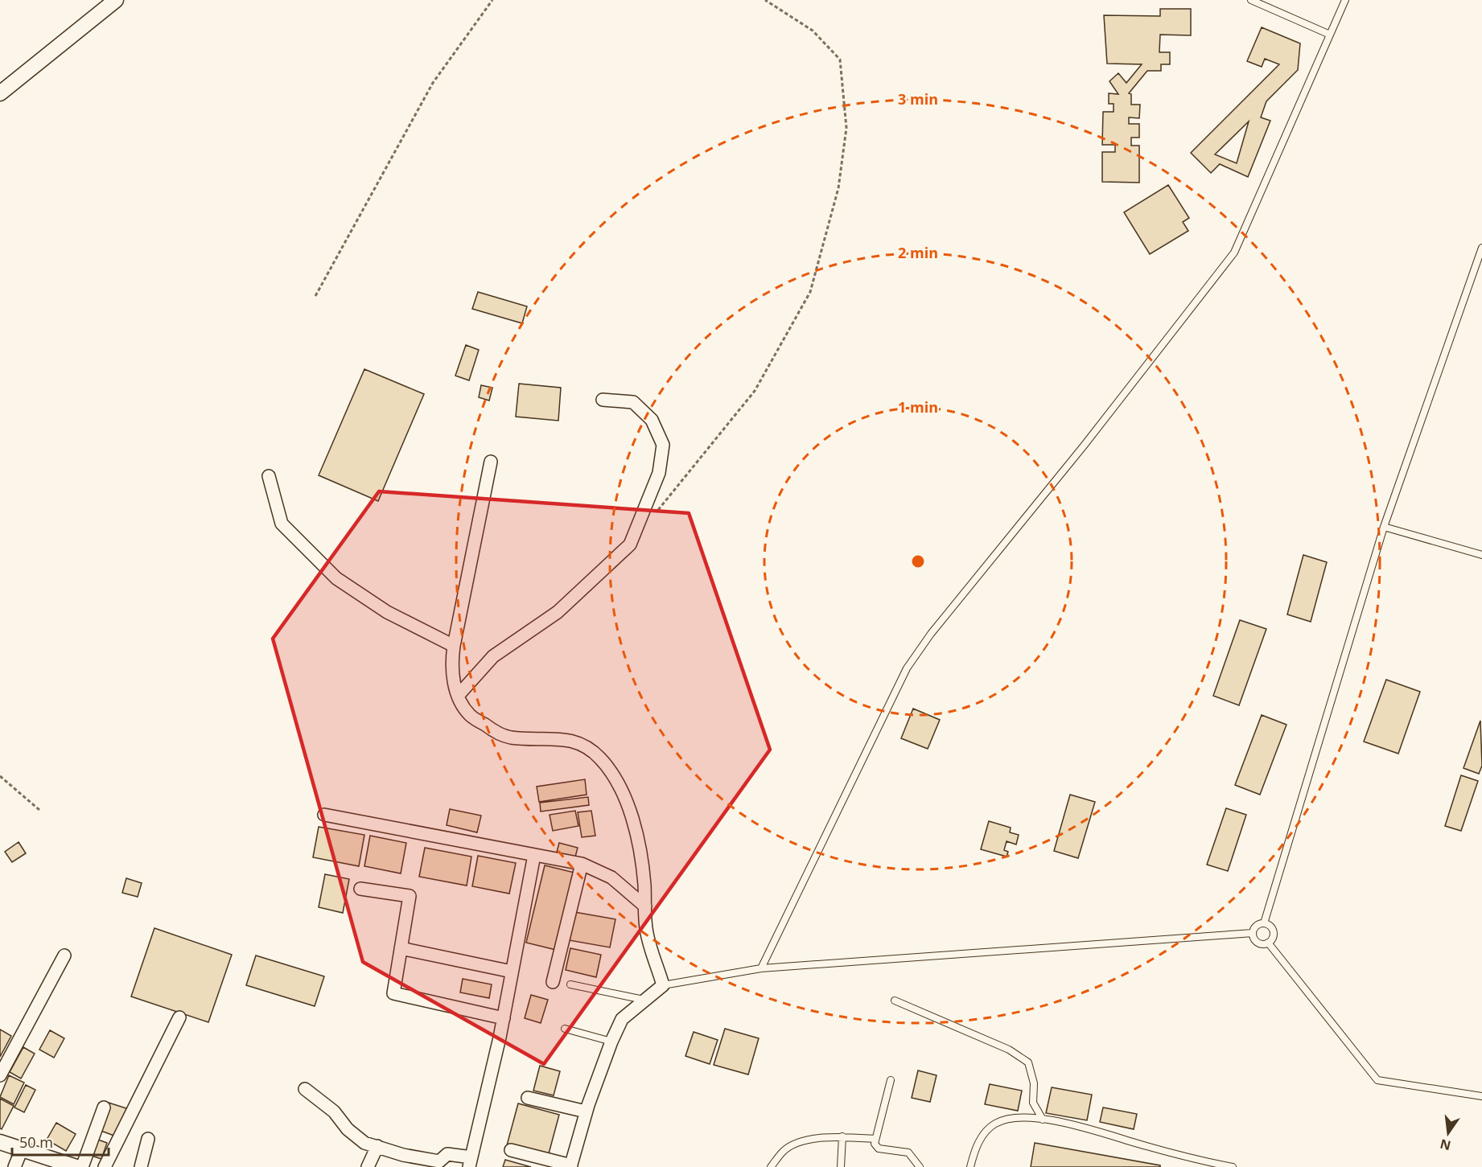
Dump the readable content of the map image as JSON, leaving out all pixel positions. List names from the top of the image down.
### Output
{
  "scale_bar": "50 m",
  "north": "bottom",
  "rings": ["3 min", "2 min", "1 min"]
}
